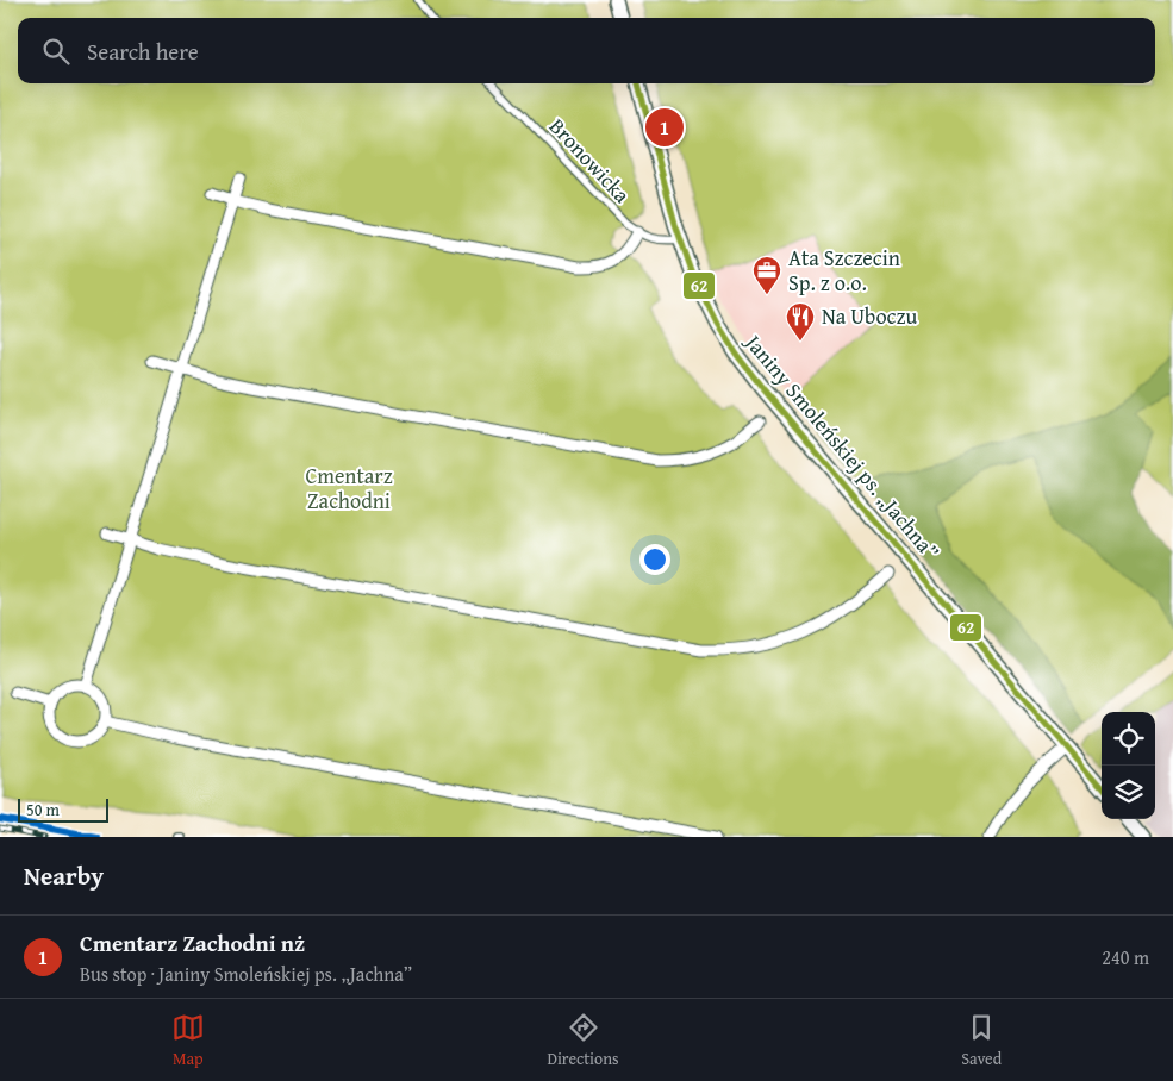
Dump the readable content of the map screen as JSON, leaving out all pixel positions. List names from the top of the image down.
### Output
{
  "streets": {
    "street": ["Janiny Smoleńskiej ps. „Jachna”"],
    "lane": ["Bronowicka"]
  },
  "crossings": [
    ["Bronowicka", "Janiny Smoleńskiej ps. „Jachna”"]
  ],
  "parks": ["Cmentarz Zachodni"],
  "places": {
    "office": ["Ata Szczecin Sp. z o.o."],
    "restaurant": ["Na Uboczu"]
  },
  "lines": ["transit line 62"],
  "scale_bar": "50 m",
  "page": {
    "search": "Search here",
    "pins": "1",
    "scale": "50 m",
    "heading": "Nearby",
    "list": [
      {
        "mark": "1",
        "name": "Cmentarz Zachodni nż",
        "note": "Bus stop · Janiny Smoleńskiej ps. „Jachna”",
        "value": "240 m"
      }
    ],
    "nav": ["Map", "Directions", "Saved"]
  }
}
